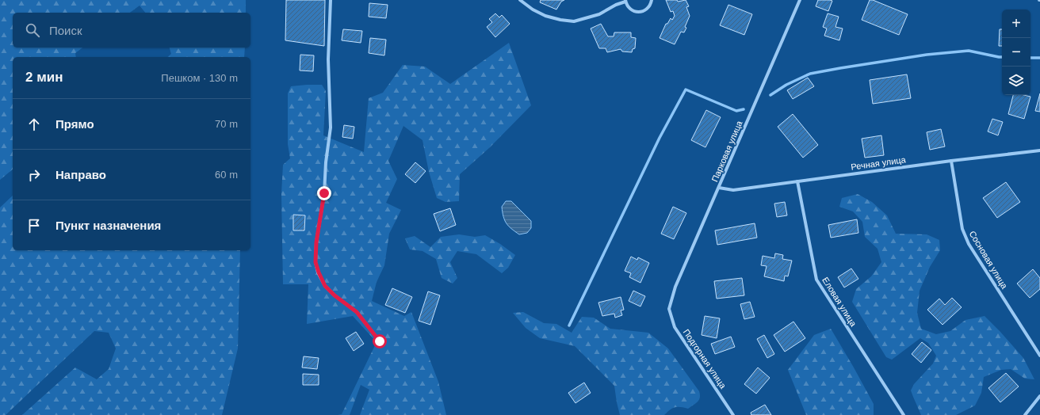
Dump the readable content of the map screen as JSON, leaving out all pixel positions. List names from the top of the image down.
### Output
{
  "streets": {
    "street": [
      "Парковая улица",
      "Речная улица",
      "Сосновая улица",
      "Еловая улица",
      "Подгорная улица"
    ]
  },
  "crossings": [
    ["Парковая улица", "Речная улица"],
    ["Парковая улица", "Подгорная улица"],
    ["Речная улица", "Сосновая улица"],
    ["Речная улица", "Еловая улица"]
  ],
  "page": {
    "map_buttons": ["+", "−"],
    "search": "Поиск",
    "heading": ["2 мин", "Пешком · 130 m"],
    "list": [
      ["Прямо", "70 m"],
      ["Направо", "60 m"],
      "Пункт назначения"
    ]
  }
}
